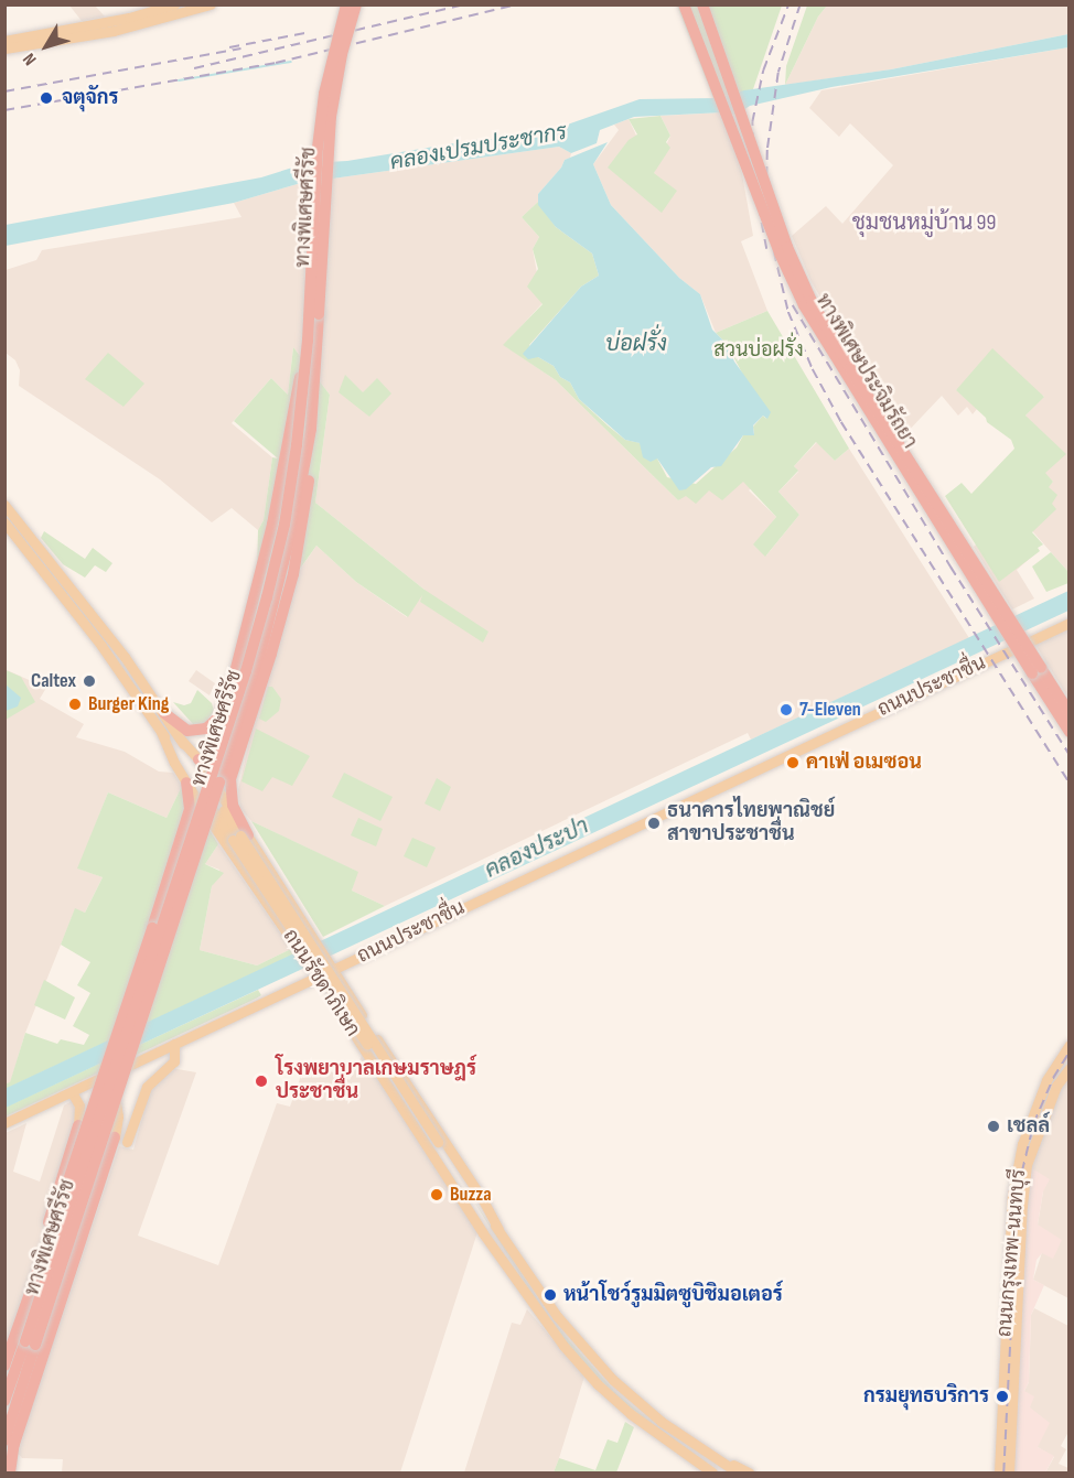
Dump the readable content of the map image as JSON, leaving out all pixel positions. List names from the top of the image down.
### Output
{
  "streets": {
    "highway": ["ทางพิเศษศรีรัช", "ทางพิเศษประจิมรัถยา"],
    "main road": ["ถนนประชาชื่น", "ถนนรัชดาภิเษก", "ถนนกรุงเทพ-นนทบุรี"]
  },
  "crossings": [
    ["ถนนประชาชื่น", "ถนนรัชดาภิเษก"]
  ],
  "districts": ["ชุมชนหมู่บ้าน 99"],
  "water": ["คลองเปรมประชากร", "บ่อฝรั่ง", "คลองประปา"],
  "parks": ["สวนบ่อฝรั่ง"],
  "places": [
    "จตุจักร",
    "Caltex",
    "Burger King",
    "7-Eleven",
    "คาเฟ่ อเมซอน",
    "ธนาคารไทยพาณิชย์ สาขาประชาชื่น",
    "โรงพยาบาลเกษมราษฎร์ ประชาชื่น",
    "เชลล์",
    "Buzza",
    "หน้าโชว์รูมมิตซูบิชิมอเตอร์",
    "กรมยุทธบริการ"
  ],
  "north": "bottom left"
}
